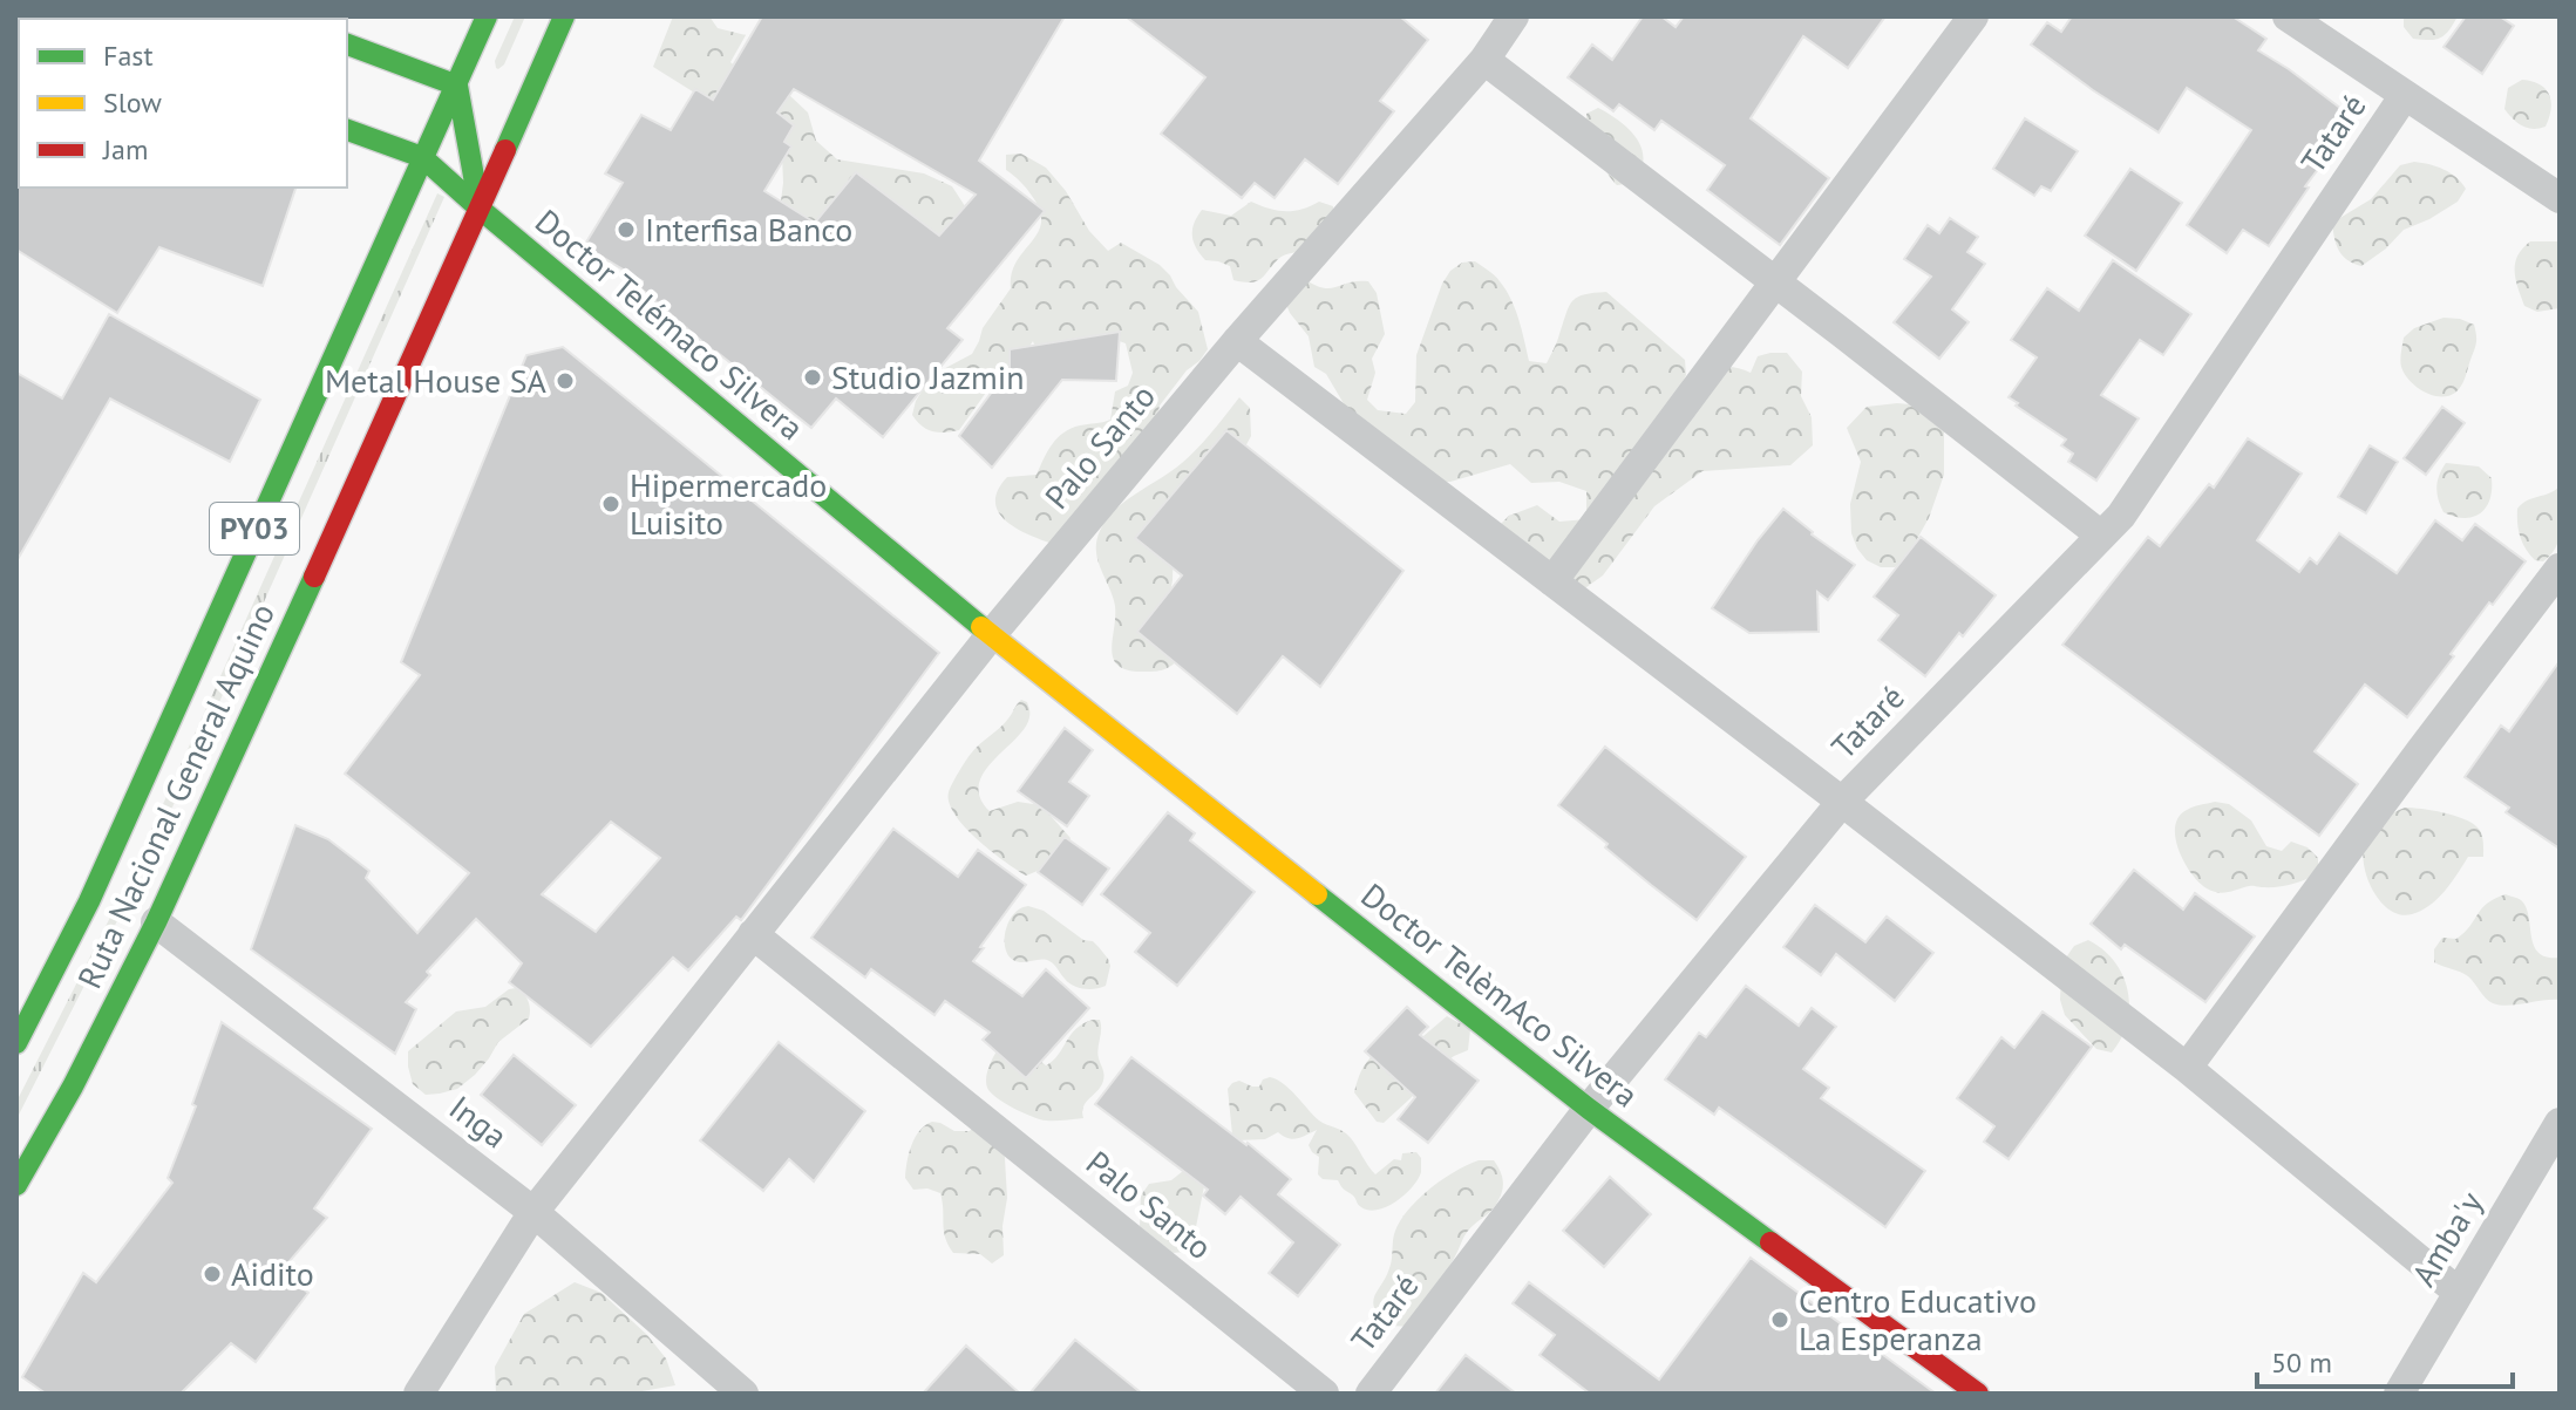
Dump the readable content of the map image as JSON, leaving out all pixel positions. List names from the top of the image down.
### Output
{
  "streets": {
    "main road": [
      "Doctor Telémaco Silvera",
      "PY03",
      "Ruta Nacional General Aquino",
      "Doctor TelèmAco Silvera"
    ],
    "street": [
      "Tataré",
      "Palo Santo",
      "Inga",
      "Amba'y"
    ]
  },
  "crossings": [
    ["Tataré", "Doctor TelèmAco Silvera"],
    ["Doctor Telémaco Silvera", "Palo Santo"],
    ["Doctor Telémaco Silvera", "Ruta Nacional General Aquino"],
    ["Doctor Telémaco Silvera", "Doctor TelèmAco Silvera"],
    ["Palo Santo", "Doctor TelèmAco Silvera"],
    ["Palo Santo", "Inga"],
    ["Ruta Nacional General Aquino", "Inga"]
  ],
  "places": [
    "Interfisa Banco",
    "Studio Jazmin",
    "Metal House SA",
    "Hipermercado Luisito",
    "Aidito",
    "Centro Educativo La Esperanza"
  ],
  "legend": ["Fast", "Slow", "Jam"],
  "scale_bar": "50 m"
}
